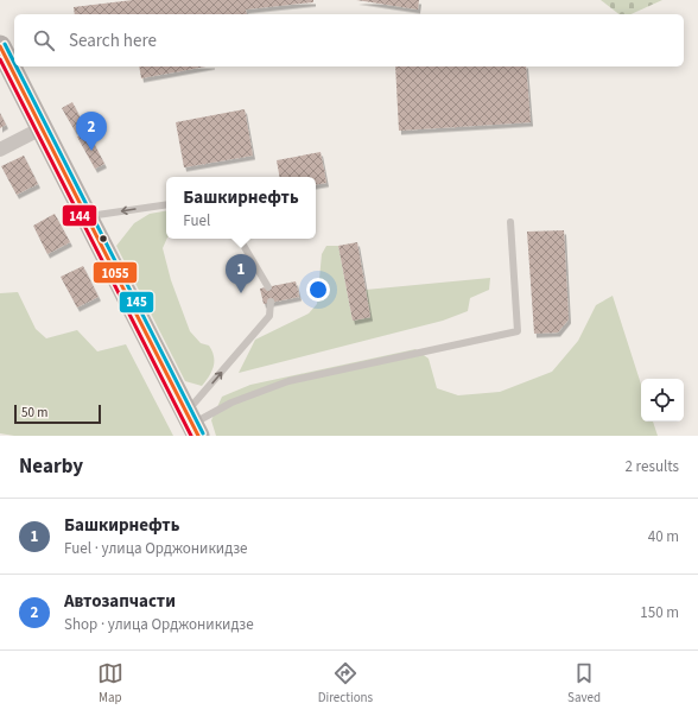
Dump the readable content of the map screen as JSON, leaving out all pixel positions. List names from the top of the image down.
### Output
{
  "lines": ["transit line 145", "transit line 1055", "transit line 144"],
  "scale_bar": "50 m",
  "page": {
    "search": "Search here",
    "pins": ["2", "1"],
    "popup": ["Башкирнефть", "Fuel"],
    "scale": "50 m",
    "heading": ["Nearby", "2 results"],
    "list": [
      {
        "mark": "1",
        "name": "Башкирнефть",
        "note": "Fuel · улица Орджоникидзе",
        "value": "40 m"
      },
      {
        "mark": "2",
        "name": "Автозапчасти",
        "note": "Shop · улица Орджоникидзе",
        "value": "150 m"
      }
    ],
    "nav": ["Map", "Directions", "Saved"]
  }
}
